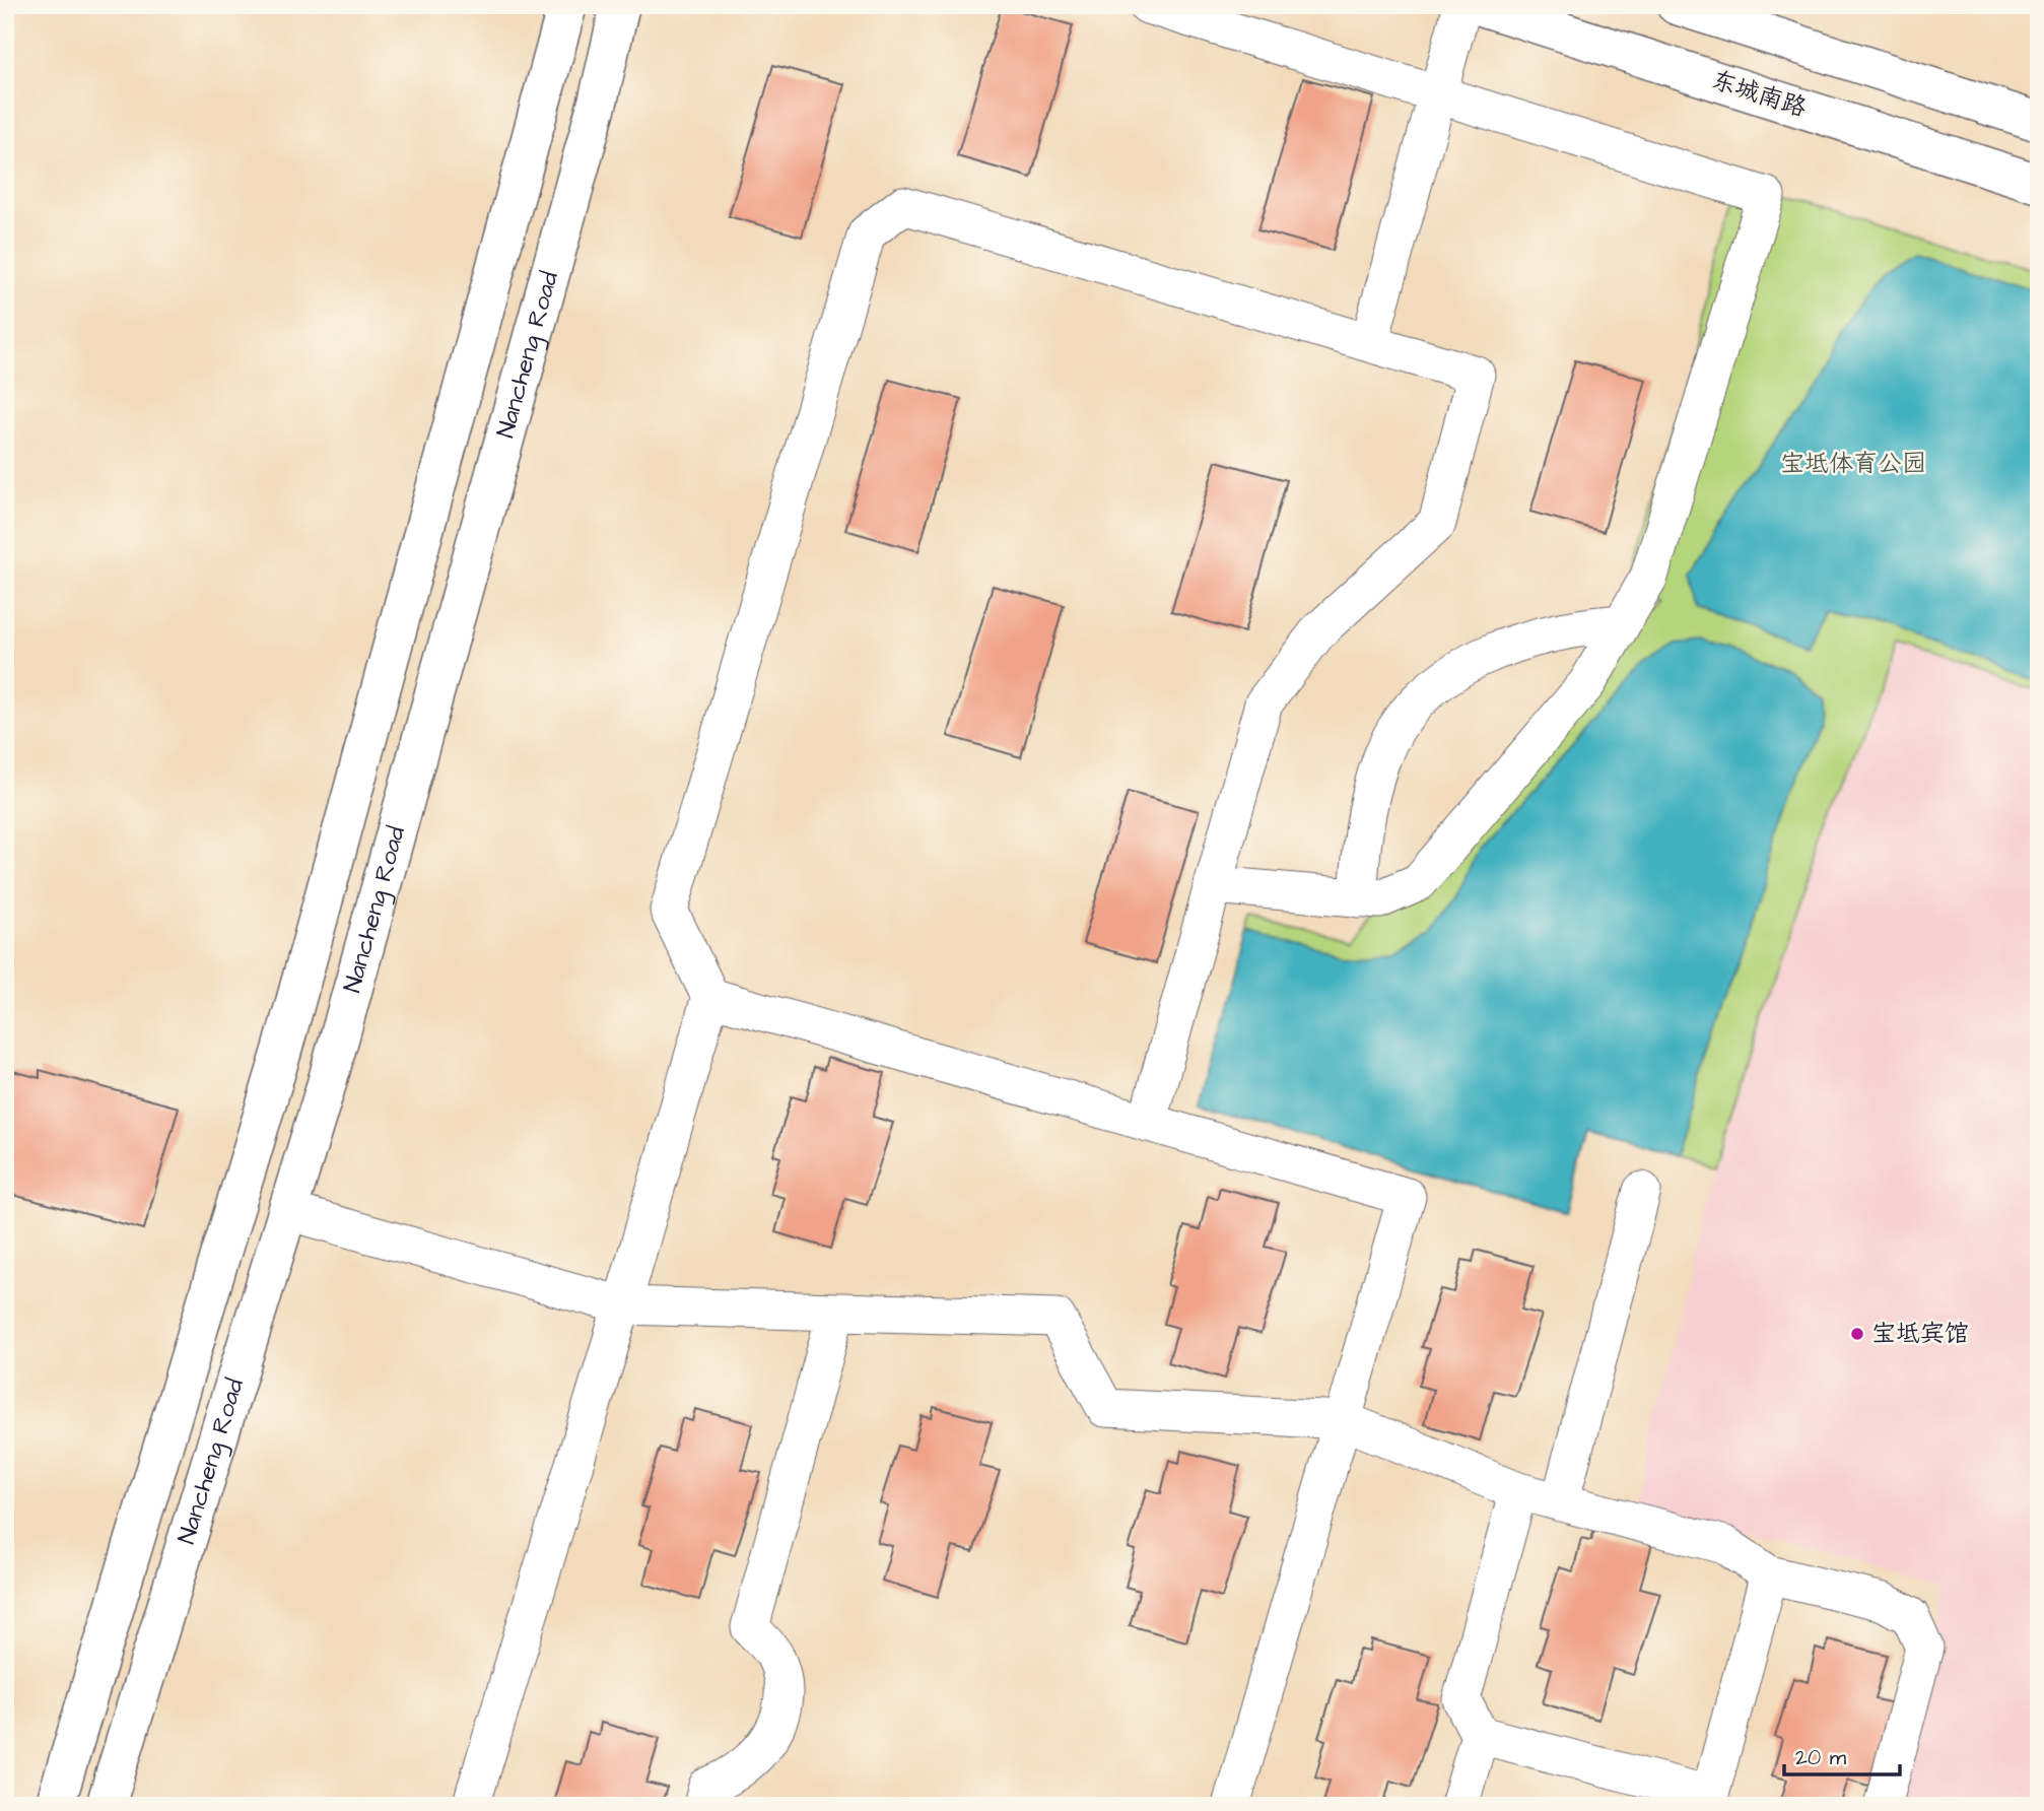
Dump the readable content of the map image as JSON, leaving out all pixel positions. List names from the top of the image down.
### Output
{
  "streets": {
    "main road": ["东城南路", "Nancheng Road"]
  },
  "parks": ["宝坻体育公园"],
  "places": ["宝坻宾馆"],
  "scale_bar": "20 m"
}
